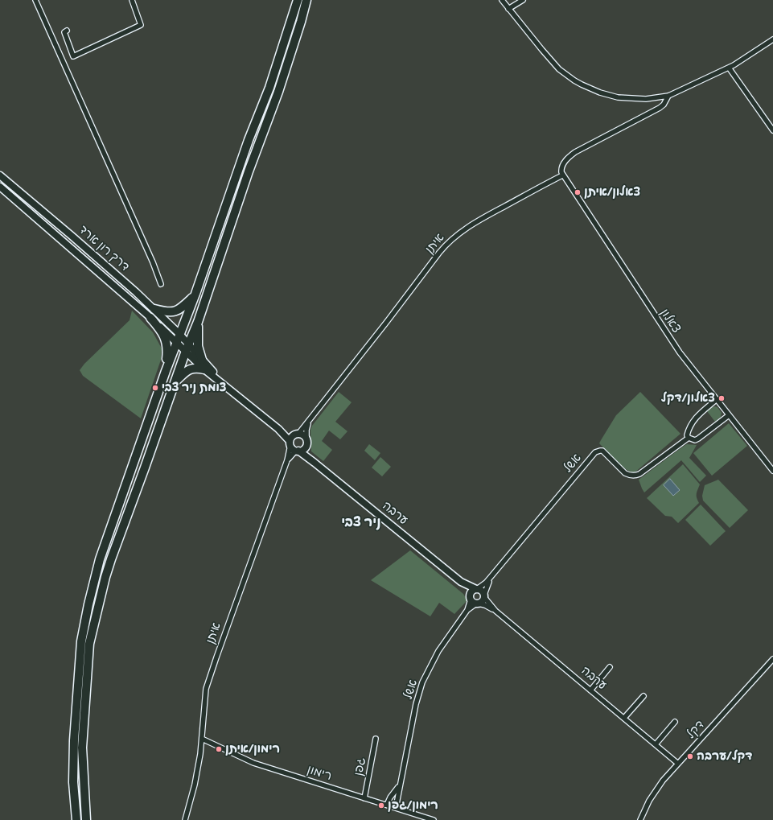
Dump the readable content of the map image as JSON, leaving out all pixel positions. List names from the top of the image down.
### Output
{
  "streets": {
    "street": [
      "איתן",
      "דרך רון ארד",
      "צאלון",
      "אשל",
      "ערבה",
      "דקל",
      "גפן",
      "רימון"
    ]
  },
  "crossings": [
    ["איתן", "צאלון"],
    ["איתן", "ערבה"],
    ["איתן", "רימון"],
    ["צאלון", "אשל"],
    ["אשל", "ערבה"],
    ["אשל", "רימון"],
    ["ערבה", "דקל"],
    ["גפן", "רימון"]
  ],
  "districts": ["ניר צבי"],
  "places": [
    "צאלון/איתן",
    "צומת ניר צבי",
    "צאלון/דקל",
    "רימון/איתן",
    "דקל/ערבה",
    "רימון/גפן"
  ]
}
